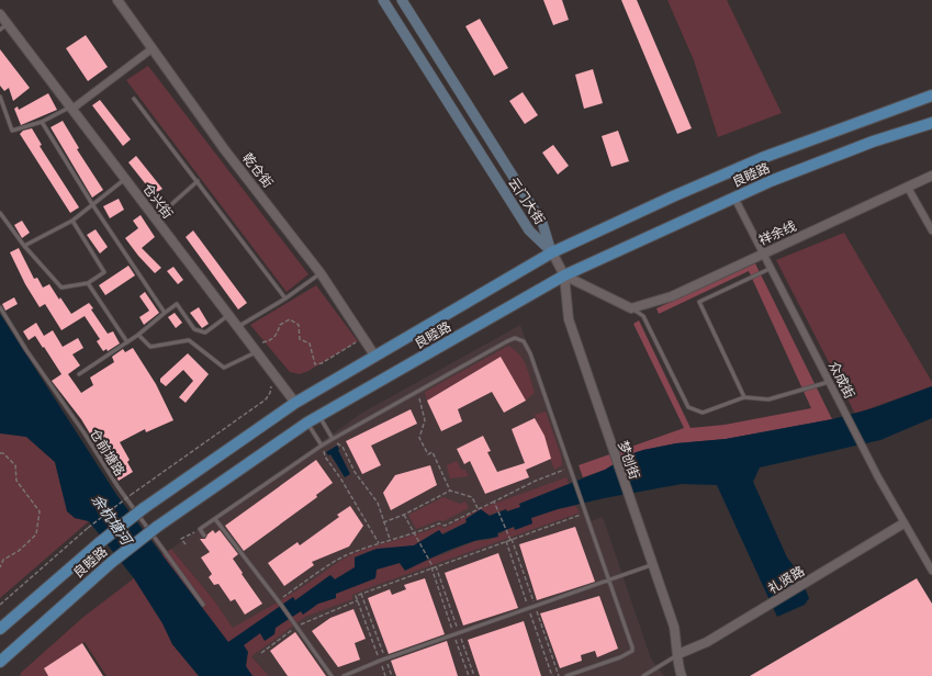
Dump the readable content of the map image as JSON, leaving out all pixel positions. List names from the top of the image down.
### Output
{
  "streets": {
    "main road": ["良睦路", "云门大街"],
    "street": [
      "乾仓街",
      "仓兴街",
      "祥余线",
      "众成街",
      "梦创街",
      "礼贤路"
    ],
    "lane": ["仓前塘路"]
  },
  "crossings": [
    ["乾仓街", "良睦路"],
    ["良睦路", "仓兴街"],
    ["良睦路", "云门大街"],
    ["良睦路", "众成街"],
    ["良睦路", "梦创街"],
    ["云门大街", "梦创街"],
    ["祥余线", "众成街"],
    ["众成街", "礼贤路"],
    ["梦创街", "礼贤路"]
  ],
  "water": ["余杭塘河"]
}
